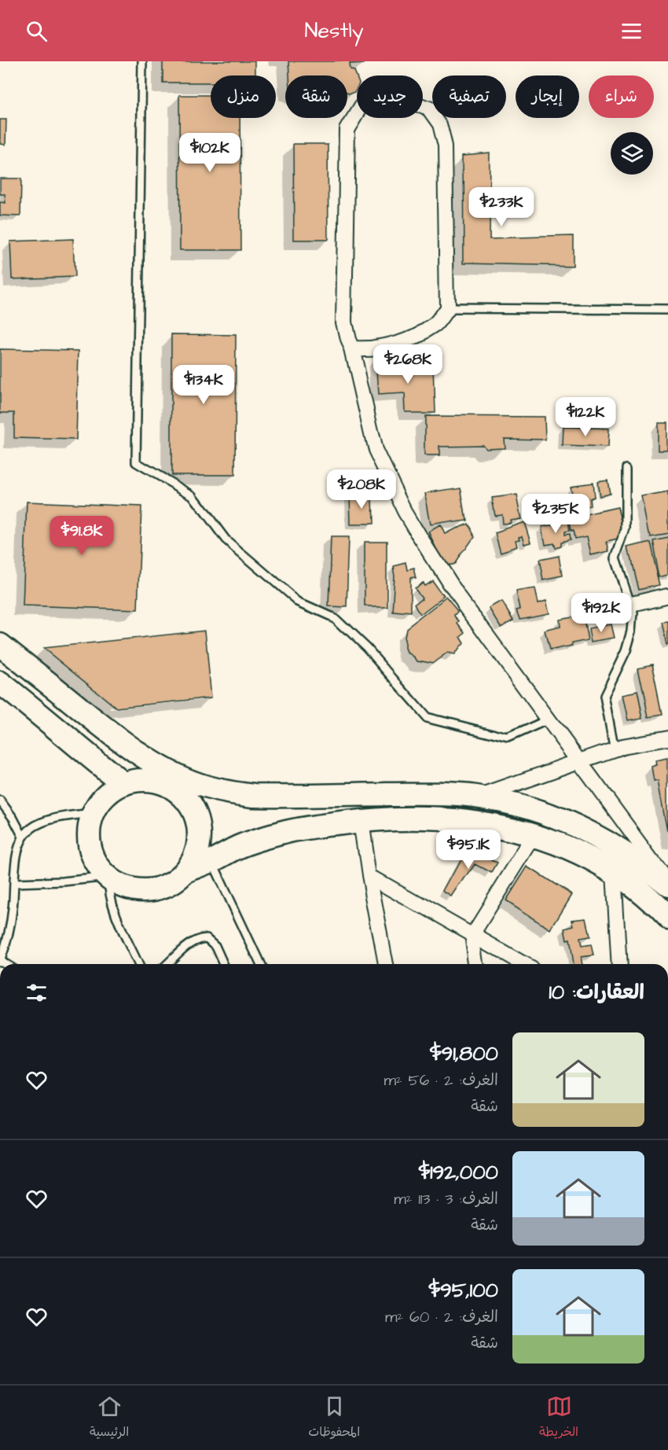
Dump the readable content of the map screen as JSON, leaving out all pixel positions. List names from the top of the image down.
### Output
{
  "page": {
    "header": "Nestly",
    "chip": [
      "شراء",
      "إيجار",
      "تصفية",
      "جديد",
      "شقة",
      "منزل"
    ],
    "price": [
      "$102K",
      "$233K",
      "$268K",
      "$134K",
      "$122K",
      "$208K",
      "$235K",
      "$91.8K",
      "$192K",
      "$95.1K"
    ],
    "heading": "العقارات: 10",
    "list": [
      {
        "name": "$91,800",
        "note": "الغرف: 2 · 56 m² · شقة"
      },
      {
        "name": "$192,000",
        "note": "الغرف: 3 · 113 m² · شقة"
      },
      {
        "name": "$95,100",
        "note": "الغرف: 2 · 60 m² · شقة"
      }
    ],
    "tabs": ["الخريطة", "المحفوظات", "الرئيسية"]
  }
}
